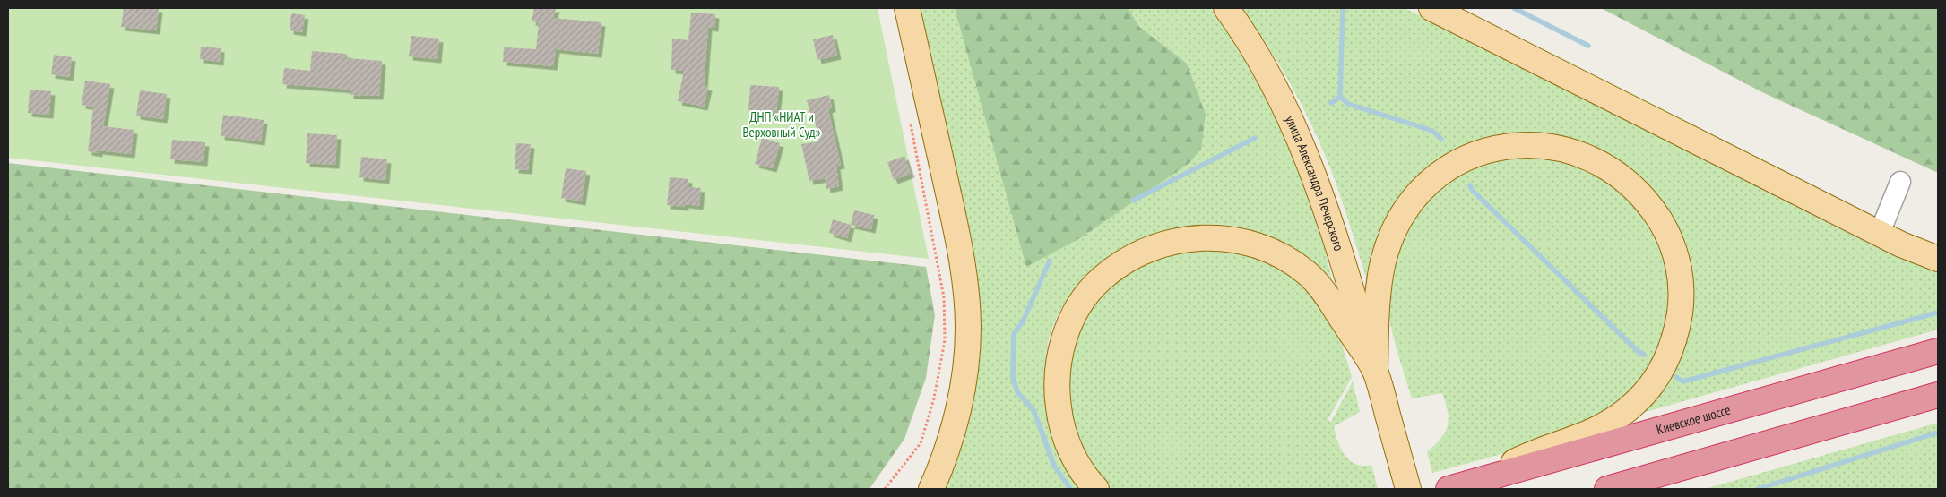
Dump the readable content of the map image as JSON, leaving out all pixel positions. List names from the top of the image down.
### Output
{
  "streets": {
    "highway": ["Киевское шоссе"],
    "main road": ["улица Александра Печерского"]
  },
  "parks": ["ДНП «НИАТ и Верховный Суд»"]
}
